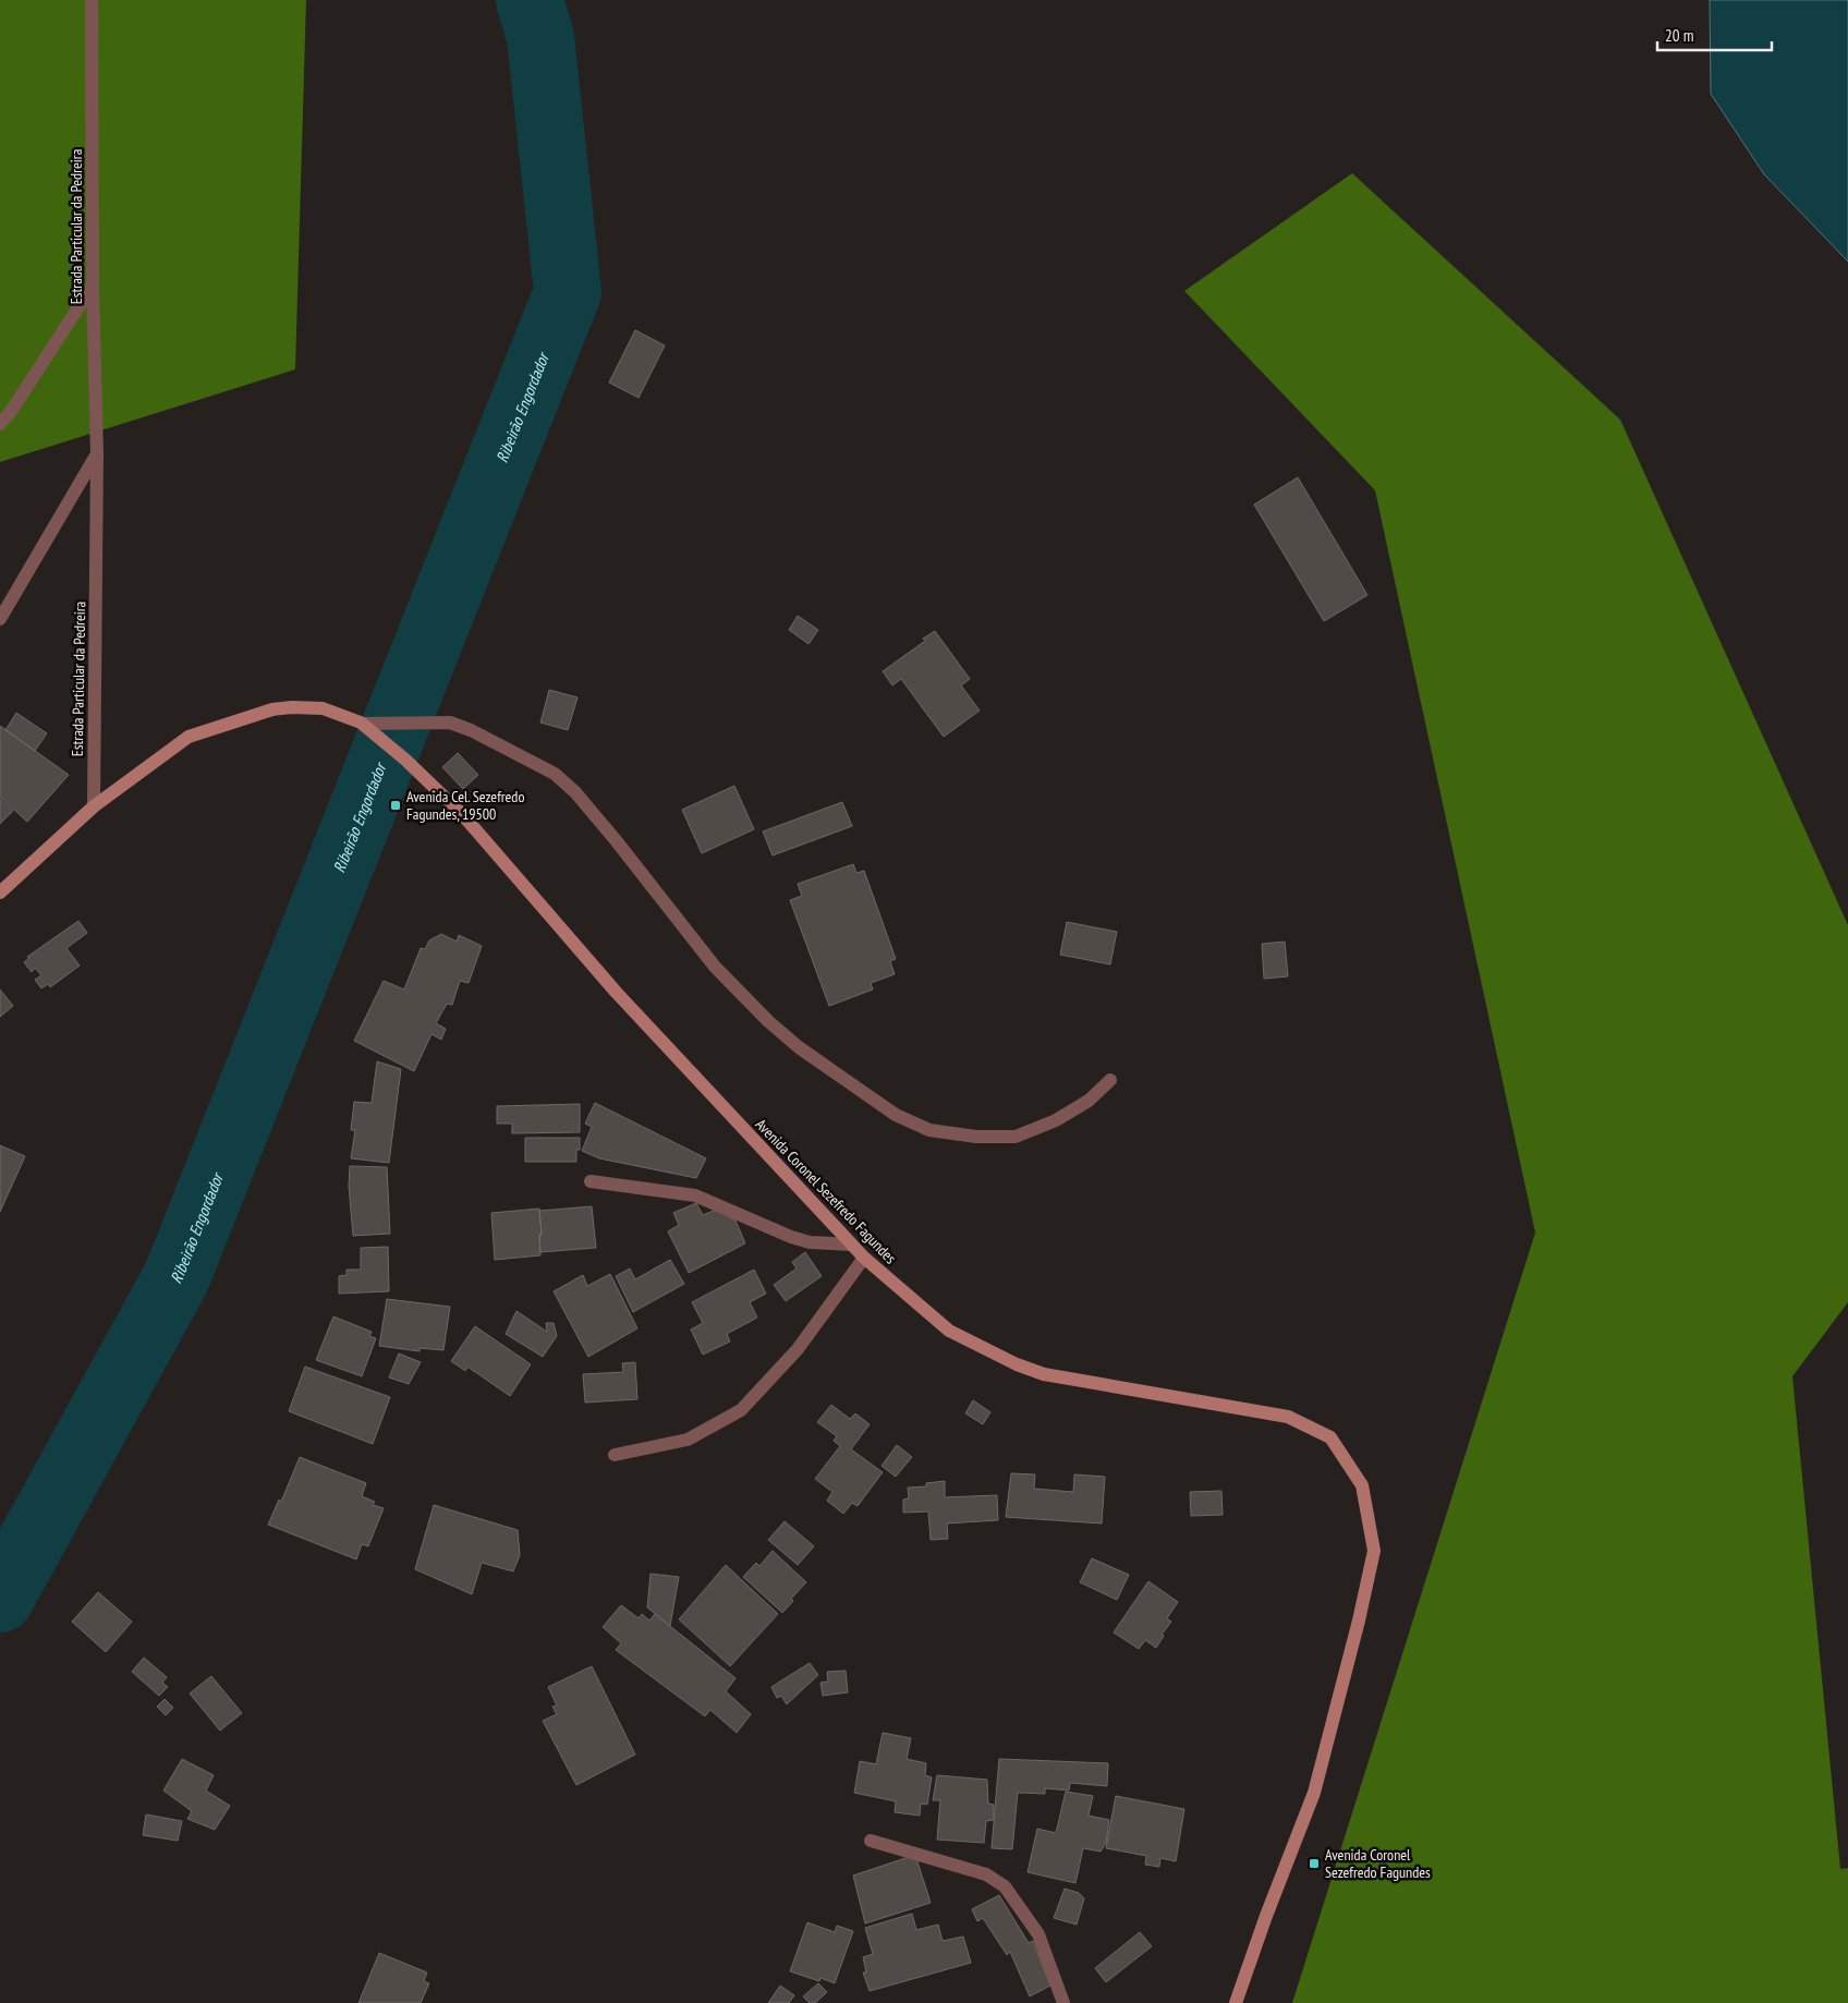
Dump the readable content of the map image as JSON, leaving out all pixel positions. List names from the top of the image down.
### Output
{
  "streets": {
    "main road": ["Avenida Coronel Sezefredo Fagundes"],
    "street": ["Estrada Particular da Pedreira"]
  },
  "crossings": [
    ["Estrada Particular da Pedreira", "Avenida Coronel Sezefredo Fagundes"]
  ],
  "water": ["Ribeirão Engordador"],
  "places": {
    "transit": ["Avenida Cel. Sezefredo Fagundes, 19500", "Avenida Coronel Sezefredo Fagundes"]
  },
  "scale_bar": "20 m"
}
